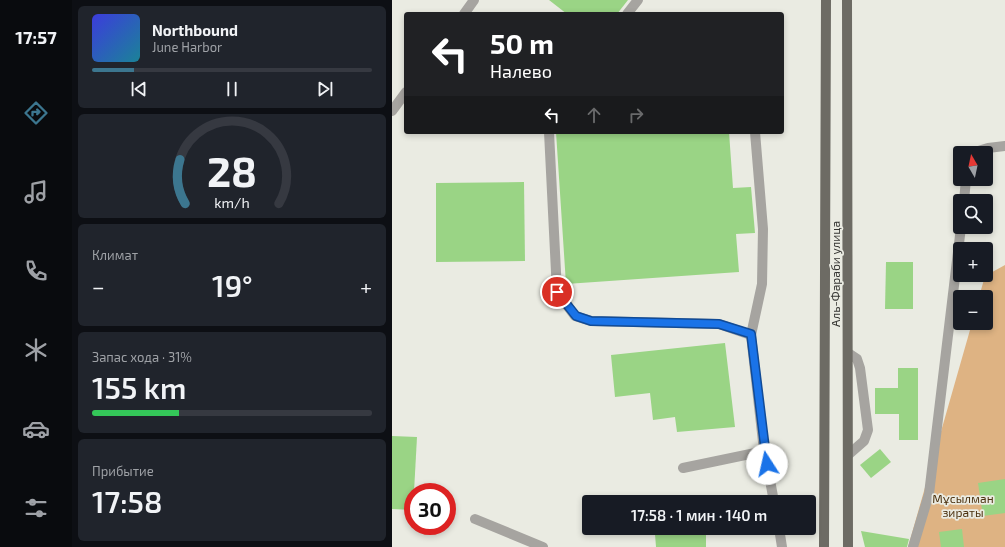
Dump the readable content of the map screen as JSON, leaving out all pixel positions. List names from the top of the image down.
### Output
{
  "streets": {
    "main road": ["Аль-Фараби улица"]
  },
  "parks": ["Мұсылман зираты"],
  "north": "top",
  "page": {
    "tabs": "17:57",
    "turn": ["50 m", "Налево"],
    "song": ["Northbound", "June Harbor"],
    "map_buttons": ["+", "−"],
    "tile": [
      "Климат",
      ["Запас хода · 31%", "155 km"],
      ["Прибытие", "17:58"]
    ],
    "heat": ["−", "19°", "+"],
    "limit": "30",
    "trip": "17:58 · 1 мин · 140 m",
    "gauge": ["28", "km/h"]
  }
}
